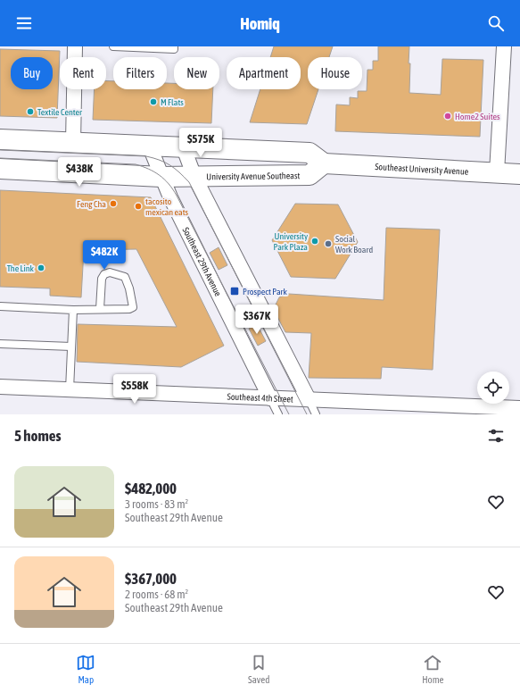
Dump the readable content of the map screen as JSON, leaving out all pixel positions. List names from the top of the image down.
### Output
{
  "streets": {
    "main road": ["Southeast University Avenue", "University Avenue Southeast"],
    "street": ["Southeast 29th Avenue", "Southeast 4th Street"]
  },
  "crossings": [
    ["Southeast University Avenue", "University Avenue Southeast"],
    ["University Avenue Southeast", "Southeast 29th Avenue"],
    ["Southeast 29th Avenue", "Southeast 4th Street"]
  ],
  "places": {
    "other": [
      "M Flats",
      "Textile Center",
      "Home2 Suites",
      "Feng Cha",
      "tacosito mexican eats",
      "University Park Plaza",
      "Social Work Board",
      "The Link"
    ],
    "transit": ["Prospect Park"]
  },
  "page": {
    "header": "Homiq",
    "chip": [
      "Buy",
      "Rent",
      "Filters",
      "New",
      "Apartment",
      "House"
    ],
    "price": [
      "$575K",
      "$438K",
      "$482K",
      "$367K",
      "$558K"
    ],
    "heading": "5 homes",
    "list": [
      {
        "name": "$482,000",
        "note": "3 rooms · 83 m² · Southeast 29th Avenue"
      },
      {
        "name": "$367,000",
        "note": "2 rooms · 68 m² · Southeast 29th Avenue"
      }
    ],
    "tabs": ["Map", "Saved", "Home"]
  }
}
